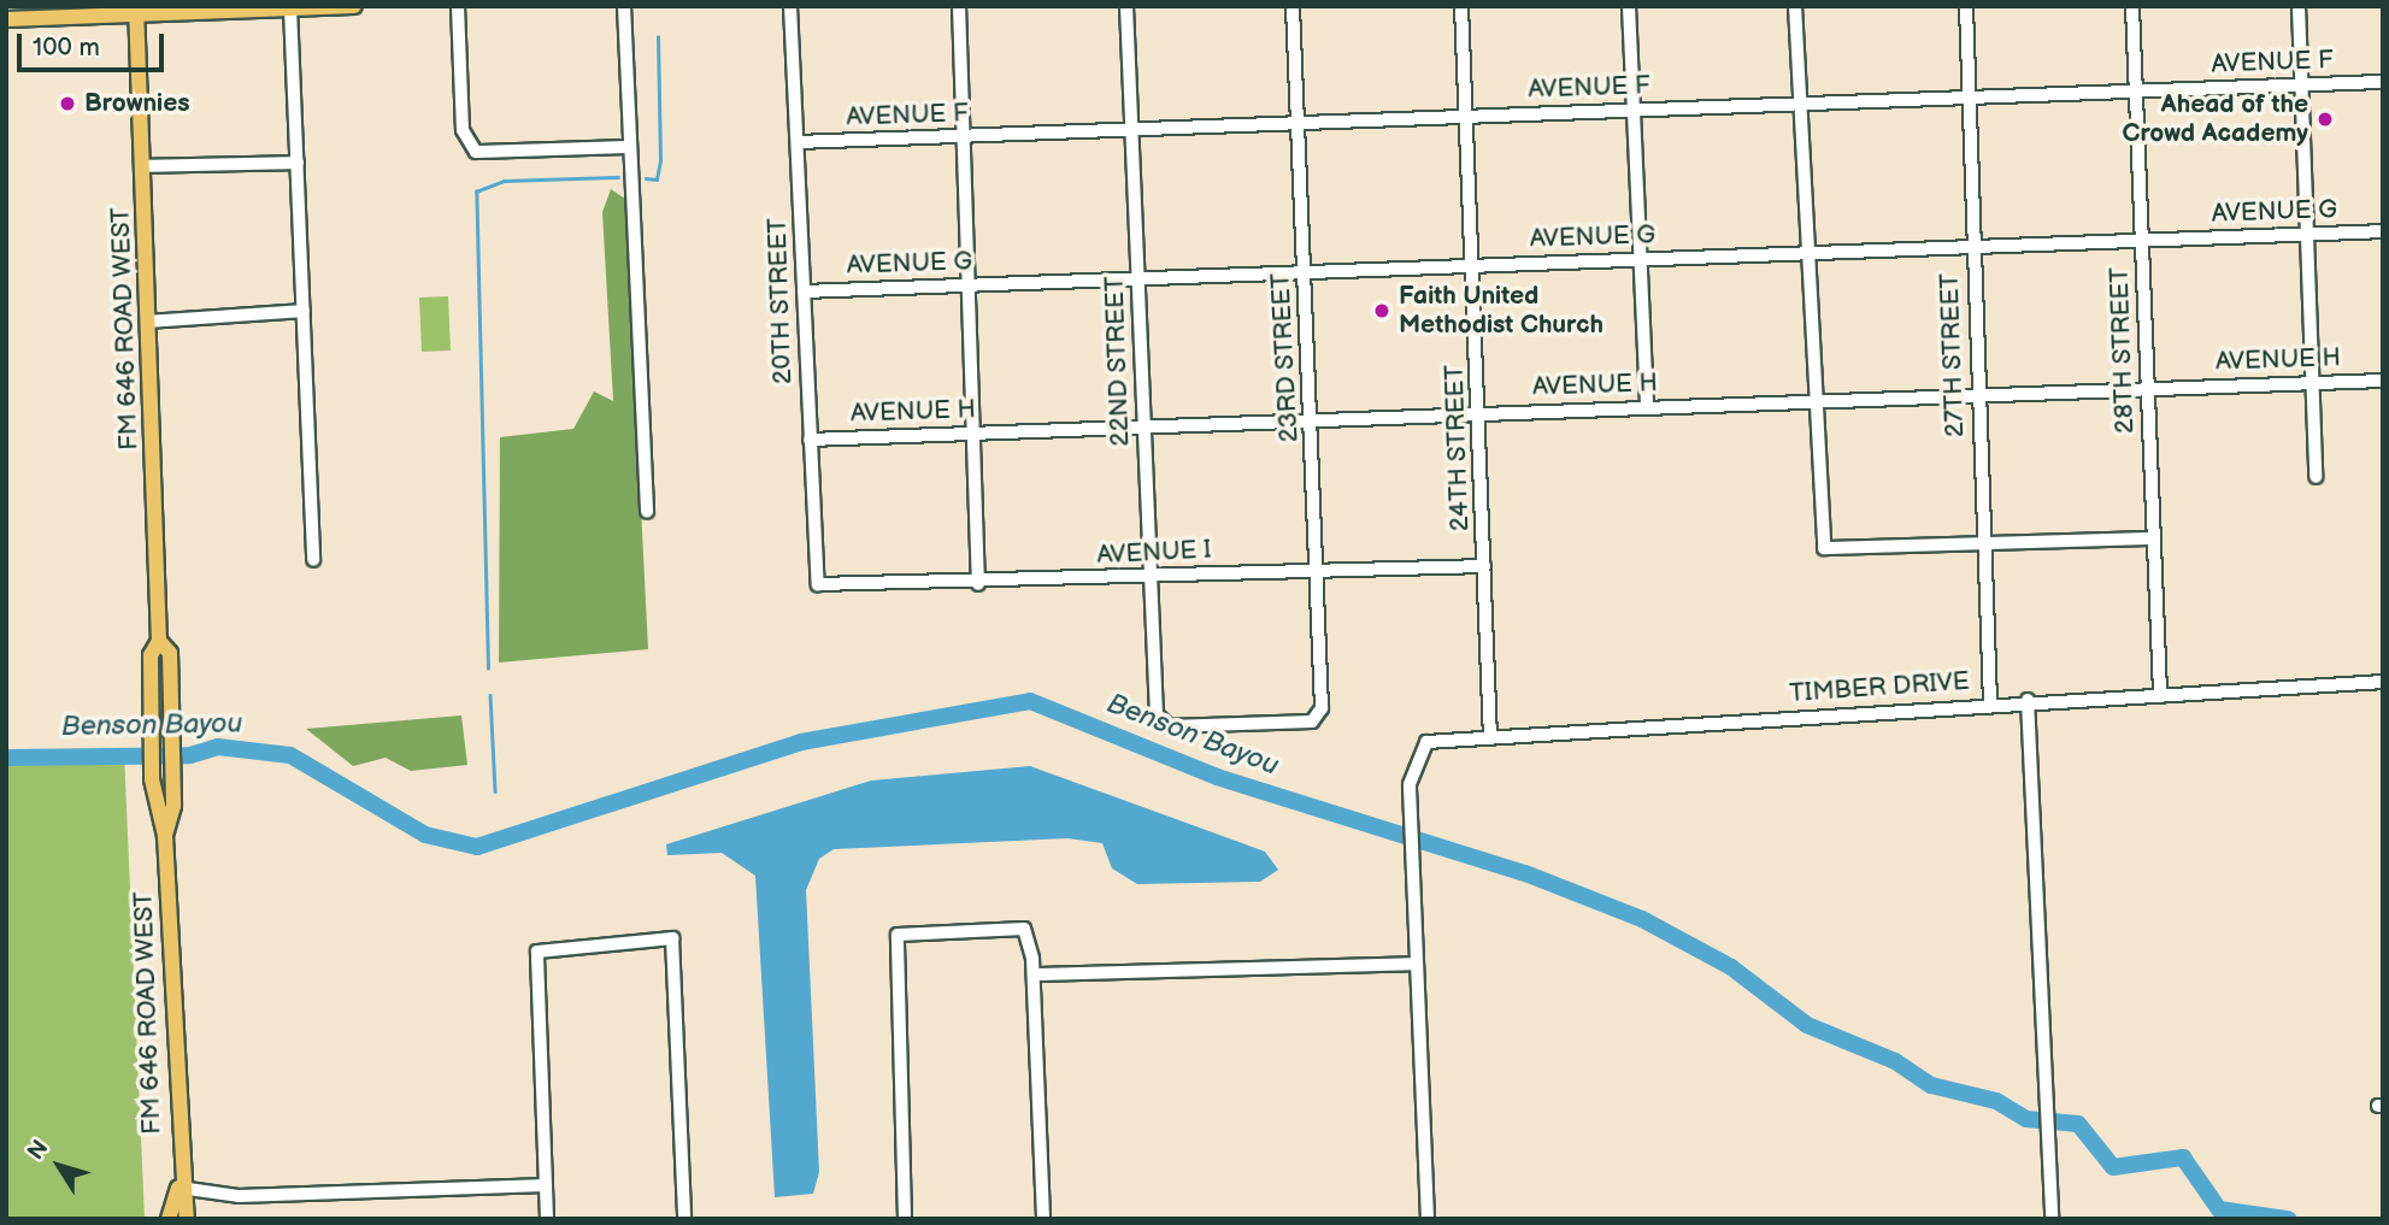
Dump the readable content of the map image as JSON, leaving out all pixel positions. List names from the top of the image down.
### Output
{
  "streets": {
    "main road": ["FM 646 ROAD WEST"],
    "street": [
      "AVENUE F",
      "AVENUE G",
      "20TH STREET",
      "28TH STREET",
      "27TH STREET",
      "23RD STREET",
      "AVENUE H",
      "22ND STREET",
      "24TH STREET",
      "AVENUE I",
      "TIMBER DRIVE"
    ]
  },
  "crossings": [
    ["AVENUE F", "20TH STREET"],
    ["AVENUE F", "28TH STREET"],
    ["AVENUE F", "27TH STREET"],
    ["AVENUE F", "23RD STREET"],
    ["AVENUE F", "22ND STREET"],
    ["AVENUE F", "24TH STREET"],
    ["AVENUE G", "20TH STREET"],
    ["AVENUE G", "28TH STREET"],
    ["AVENUE G", "27TH STREET"],
    ["AVENUE G", "23RD STREET"],
    ["AVENUE G", "22ND STREET"],
    ["AVENUE G", "24TH STREET"],
    ["20TH STREET", "AVENUE H"],
    ["20TH STREET", "AVENUE I"],
    ["28TH STREET", "AVENUE H"],
    ["28TH STREET", "TIMBER DRIVE"],
    ["27TH STREET", "AVENUE H"],
    ["27TH STREET", "TIMBER DRIVE"],
    ["23RD STREET", "AVENUE H"],
    ["23RD STREET", "22ND STREET"],
    ["23RD STREET", "AVENUE I"],
    ["AVENUE H", "22ND STREET"],
    ["AVENUE H", "24TH STREET"],
    ["22ND STREET", "AVENUE I"],
    ["24TH STREET", "AVENUE I"],
    ["24TH STREET", "TIMBER DRIVE"]
  ],
  "water": ["Benson Bayou"],
  "places": ["Brownies", "Ahead of the Crowd Academy", "Faith United Methodist Church"],
  "scale_bar": "100 m",
  "north": "top left"
}
